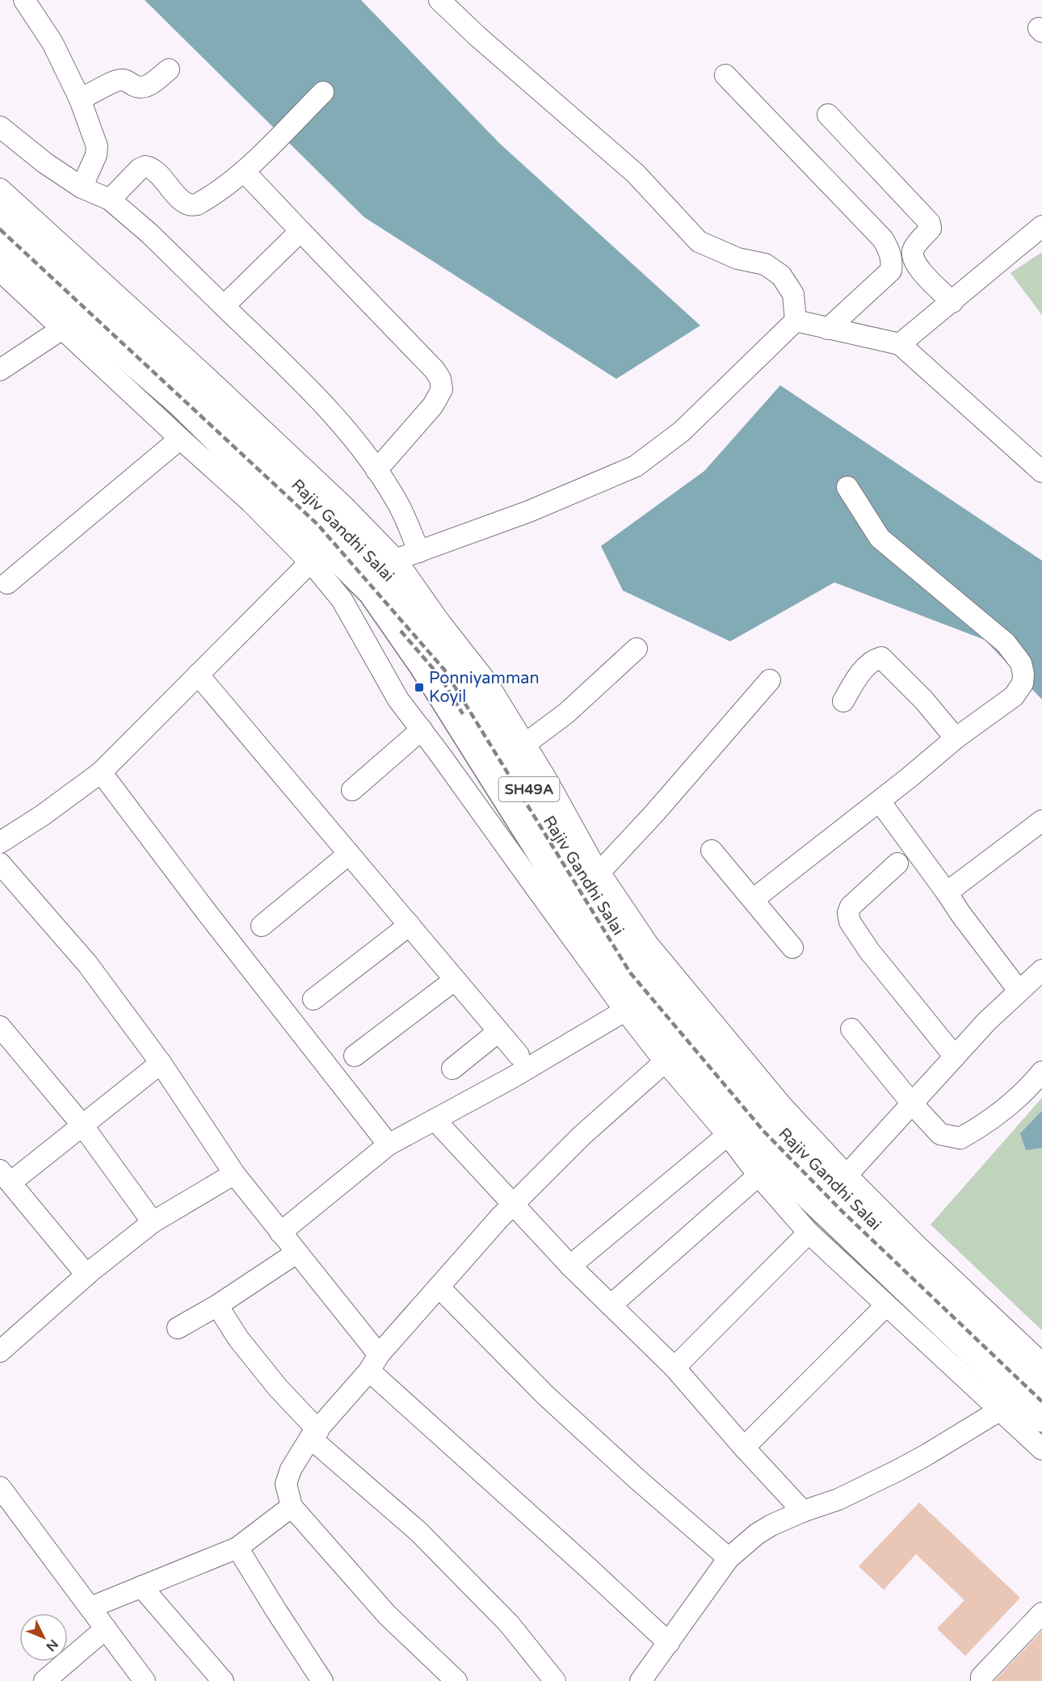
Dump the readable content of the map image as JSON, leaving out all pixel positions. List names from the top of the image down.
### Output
{
  "streets": {
    "main road": ["Rajiv Gandhi Salai", "SH49A"]
  },
  "places": {
    "transit": ["Ponniyamman Koyil"]
  },
  "north": "bottom right"
}
